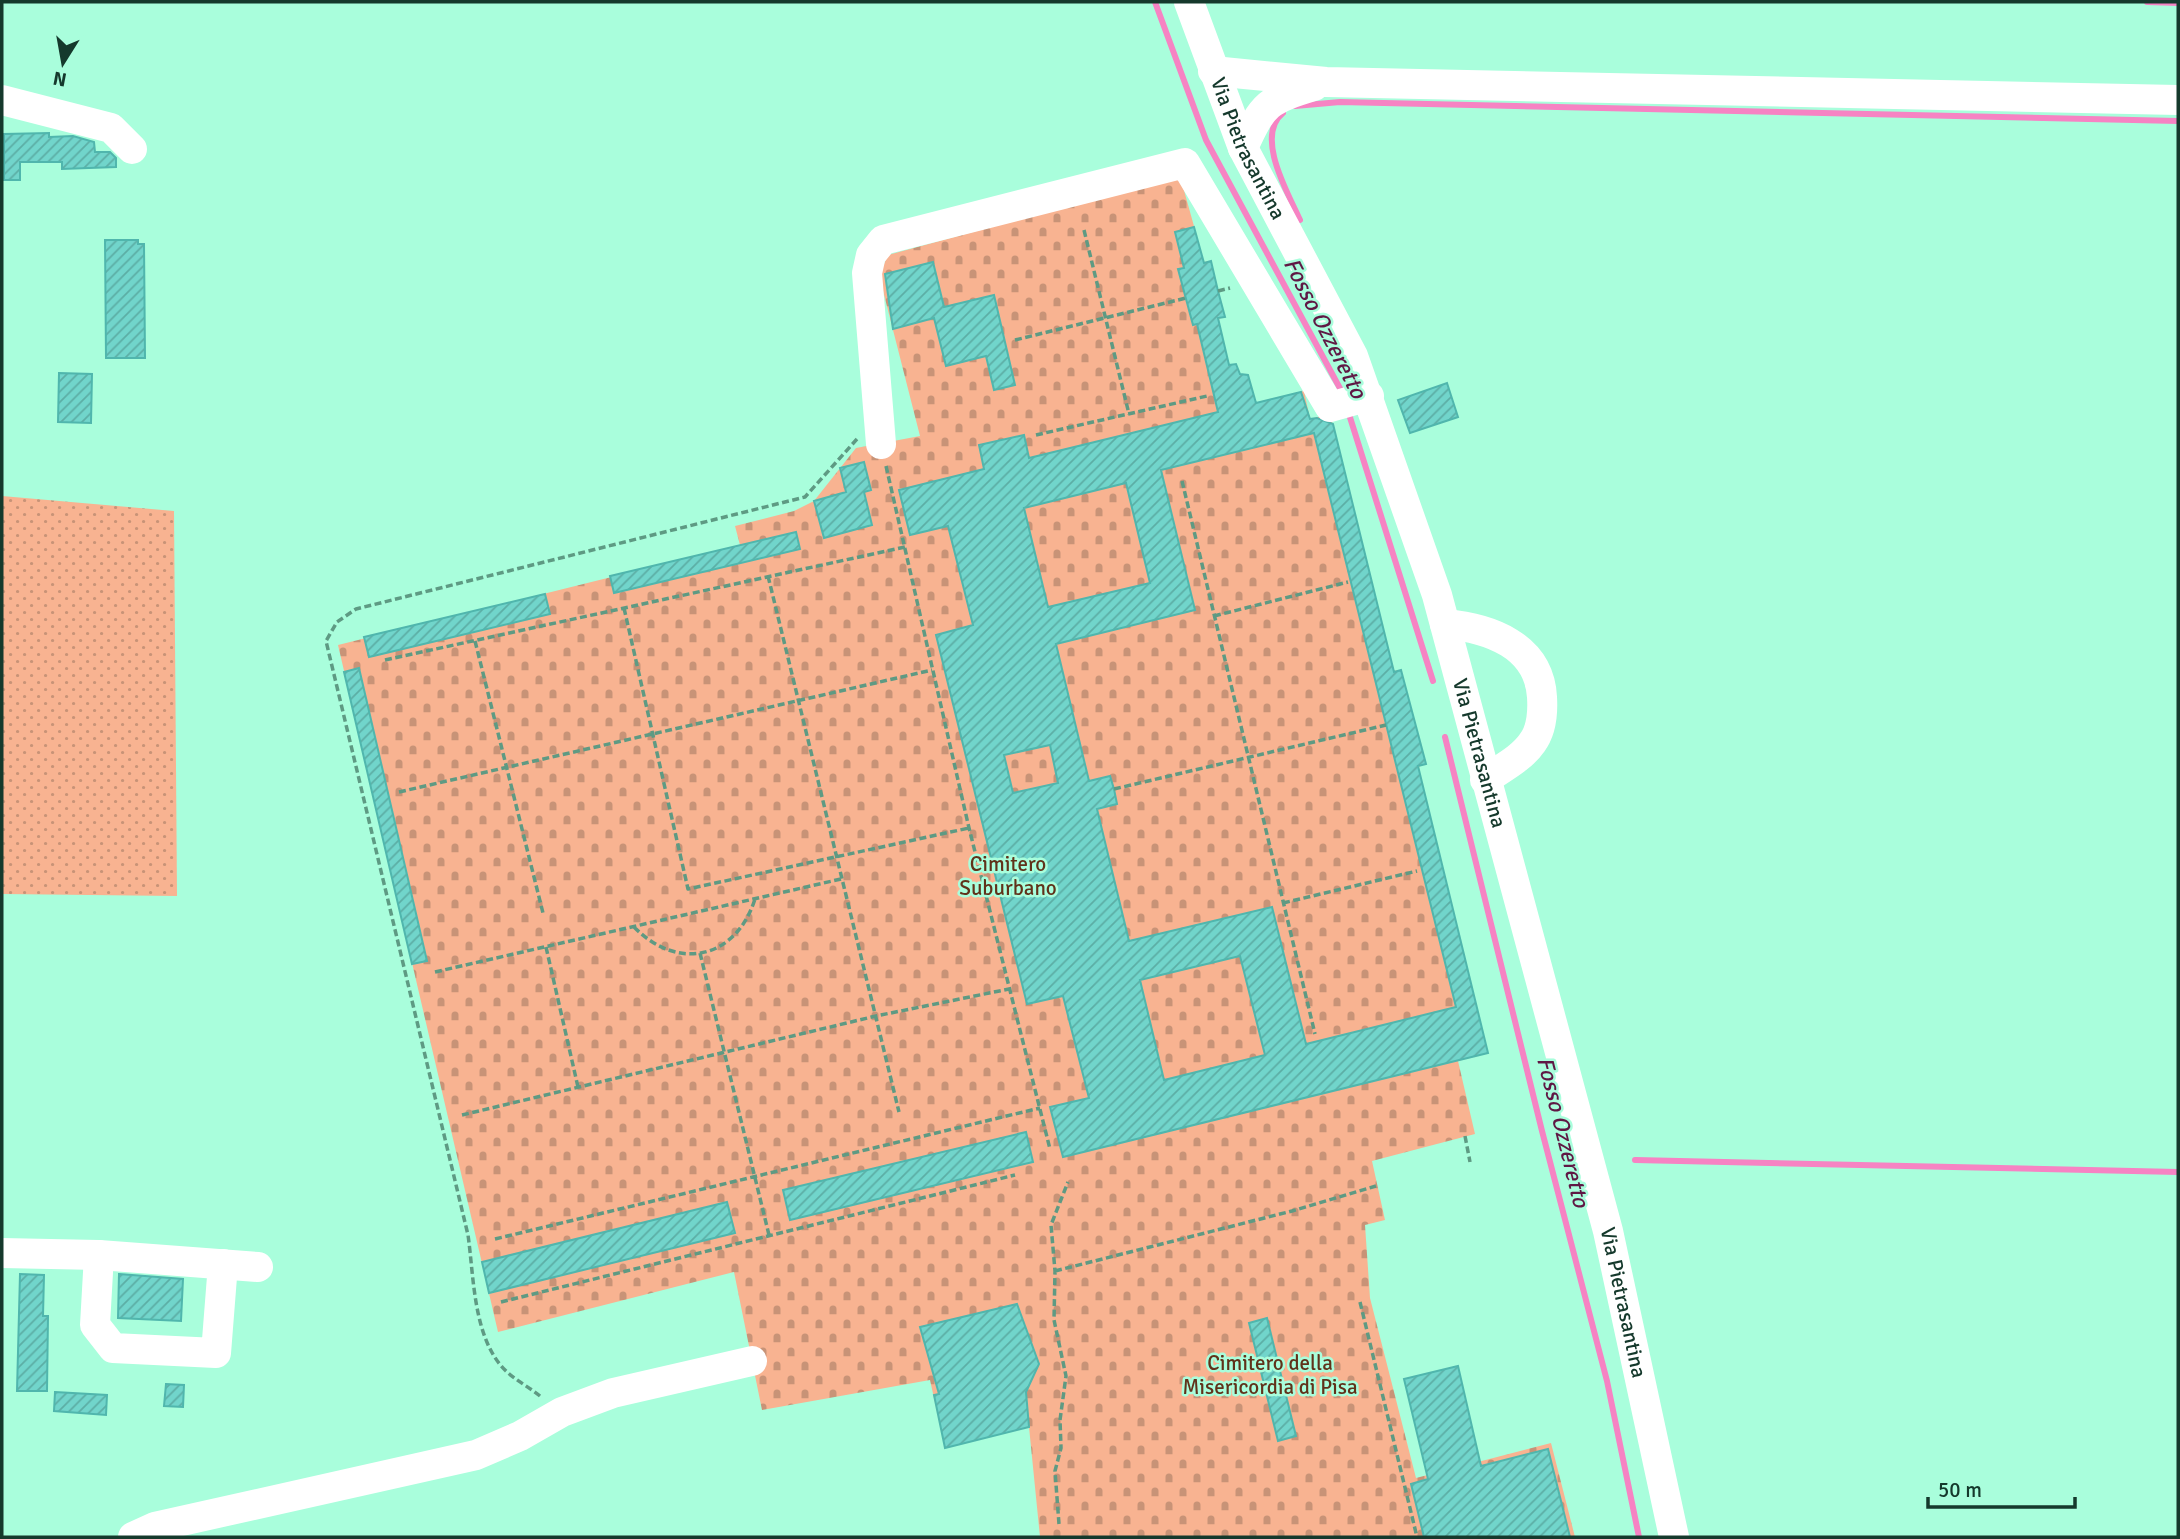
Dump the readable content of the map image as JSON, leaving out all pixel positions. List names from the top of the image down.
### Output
{
  "streets": {
    "street": ["Via Pietrasantina"]
  },
  "water": ["Fosso Ozzeretto"],
  "parks": ["Cimitero Suburbano", "Cimitero della Misericordia di Pisa"],
  "scale_bar": "50 m",
  "north": "bottom"
}
